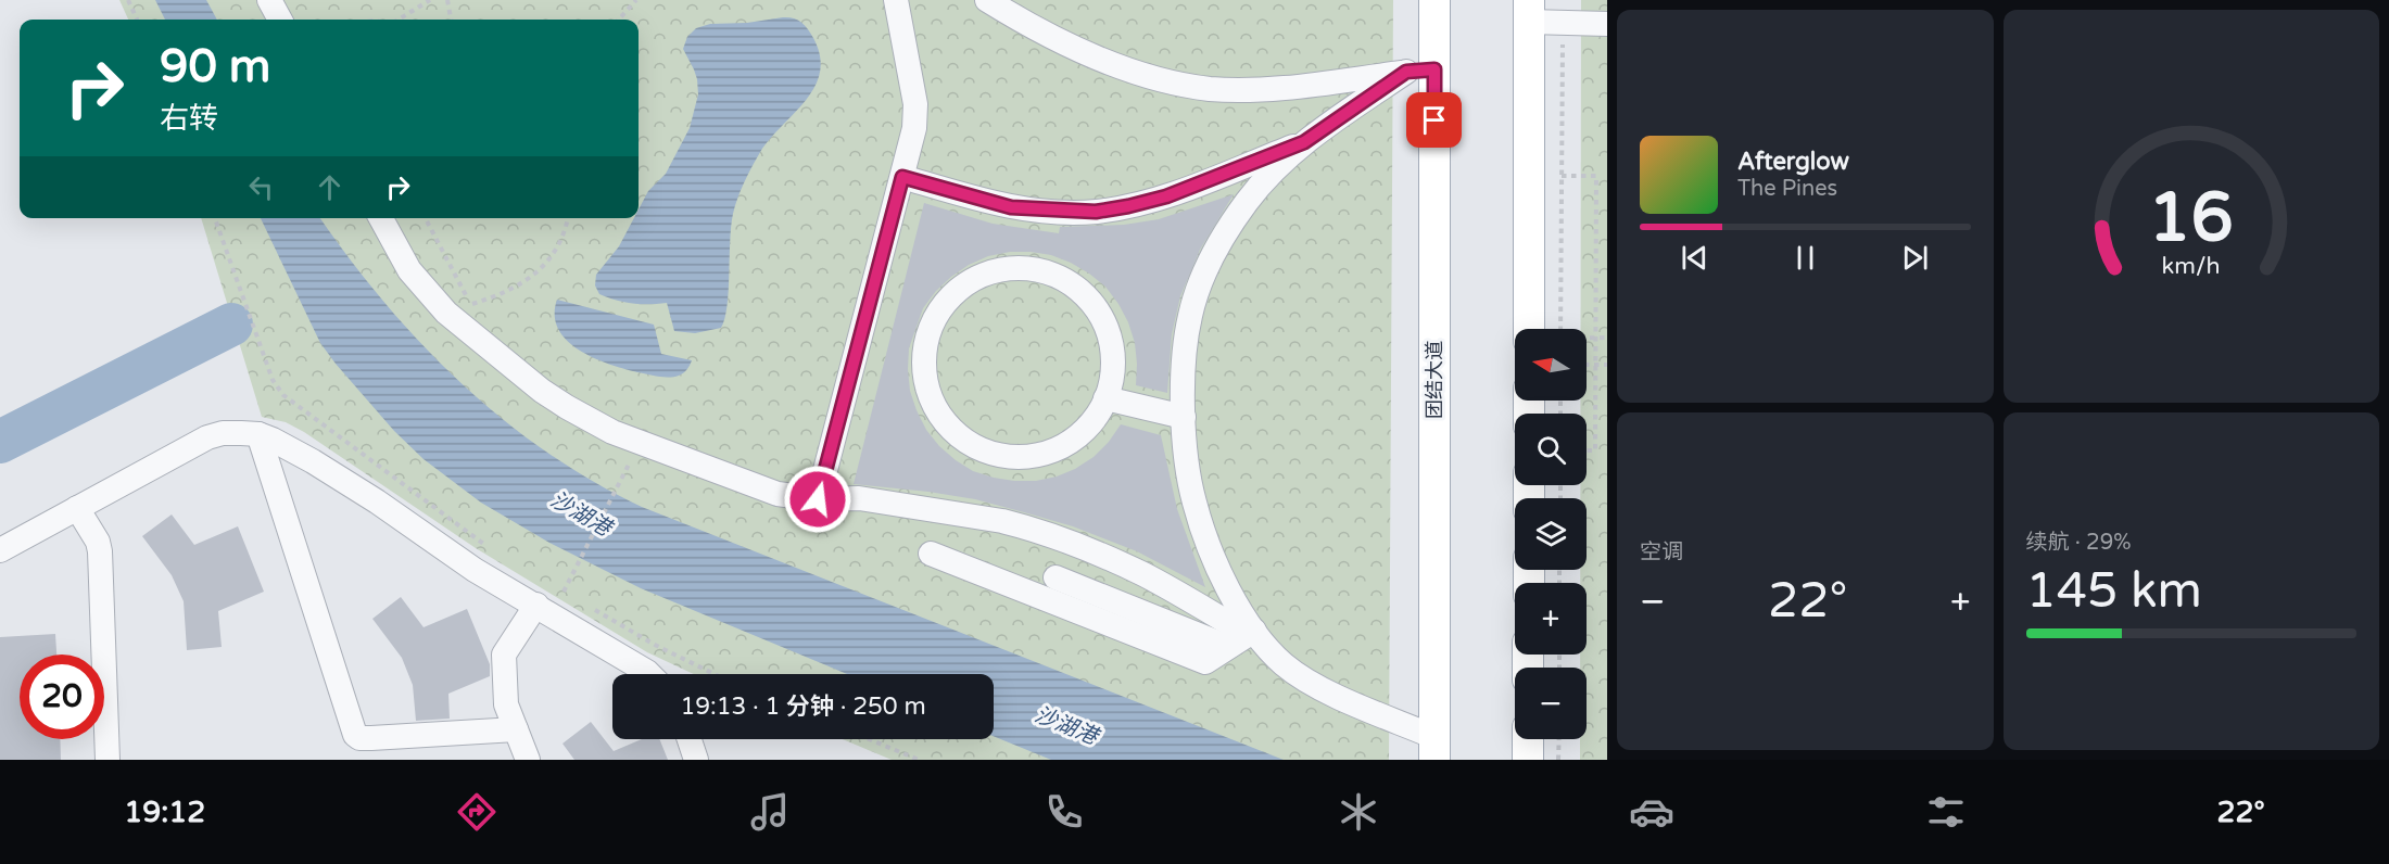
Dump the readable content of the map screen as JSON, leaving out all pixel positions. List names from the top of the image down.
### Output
{
  "streets": {
    "main road": ["团结大道"]
  },
  "water": ["沙湖港"],
  "north": "left",
  "page": {
    "turn": ["90 m", "右转"],
    "song": ["Afterglow", "The Pines"],
    "map_buttons": ["+", "−"],
    "tile": [
      "空调",
      ["续航 · 29%", "145 km"]
    ],
    "heat": ["−", "22°", "+"],
    "limit": "20",
    "trip": "19:13 · 1 分钟 · 250 m",
    "tabs": ["19:12", "22°"],
    "gauge": ["16", "km/h"]
  }
}
